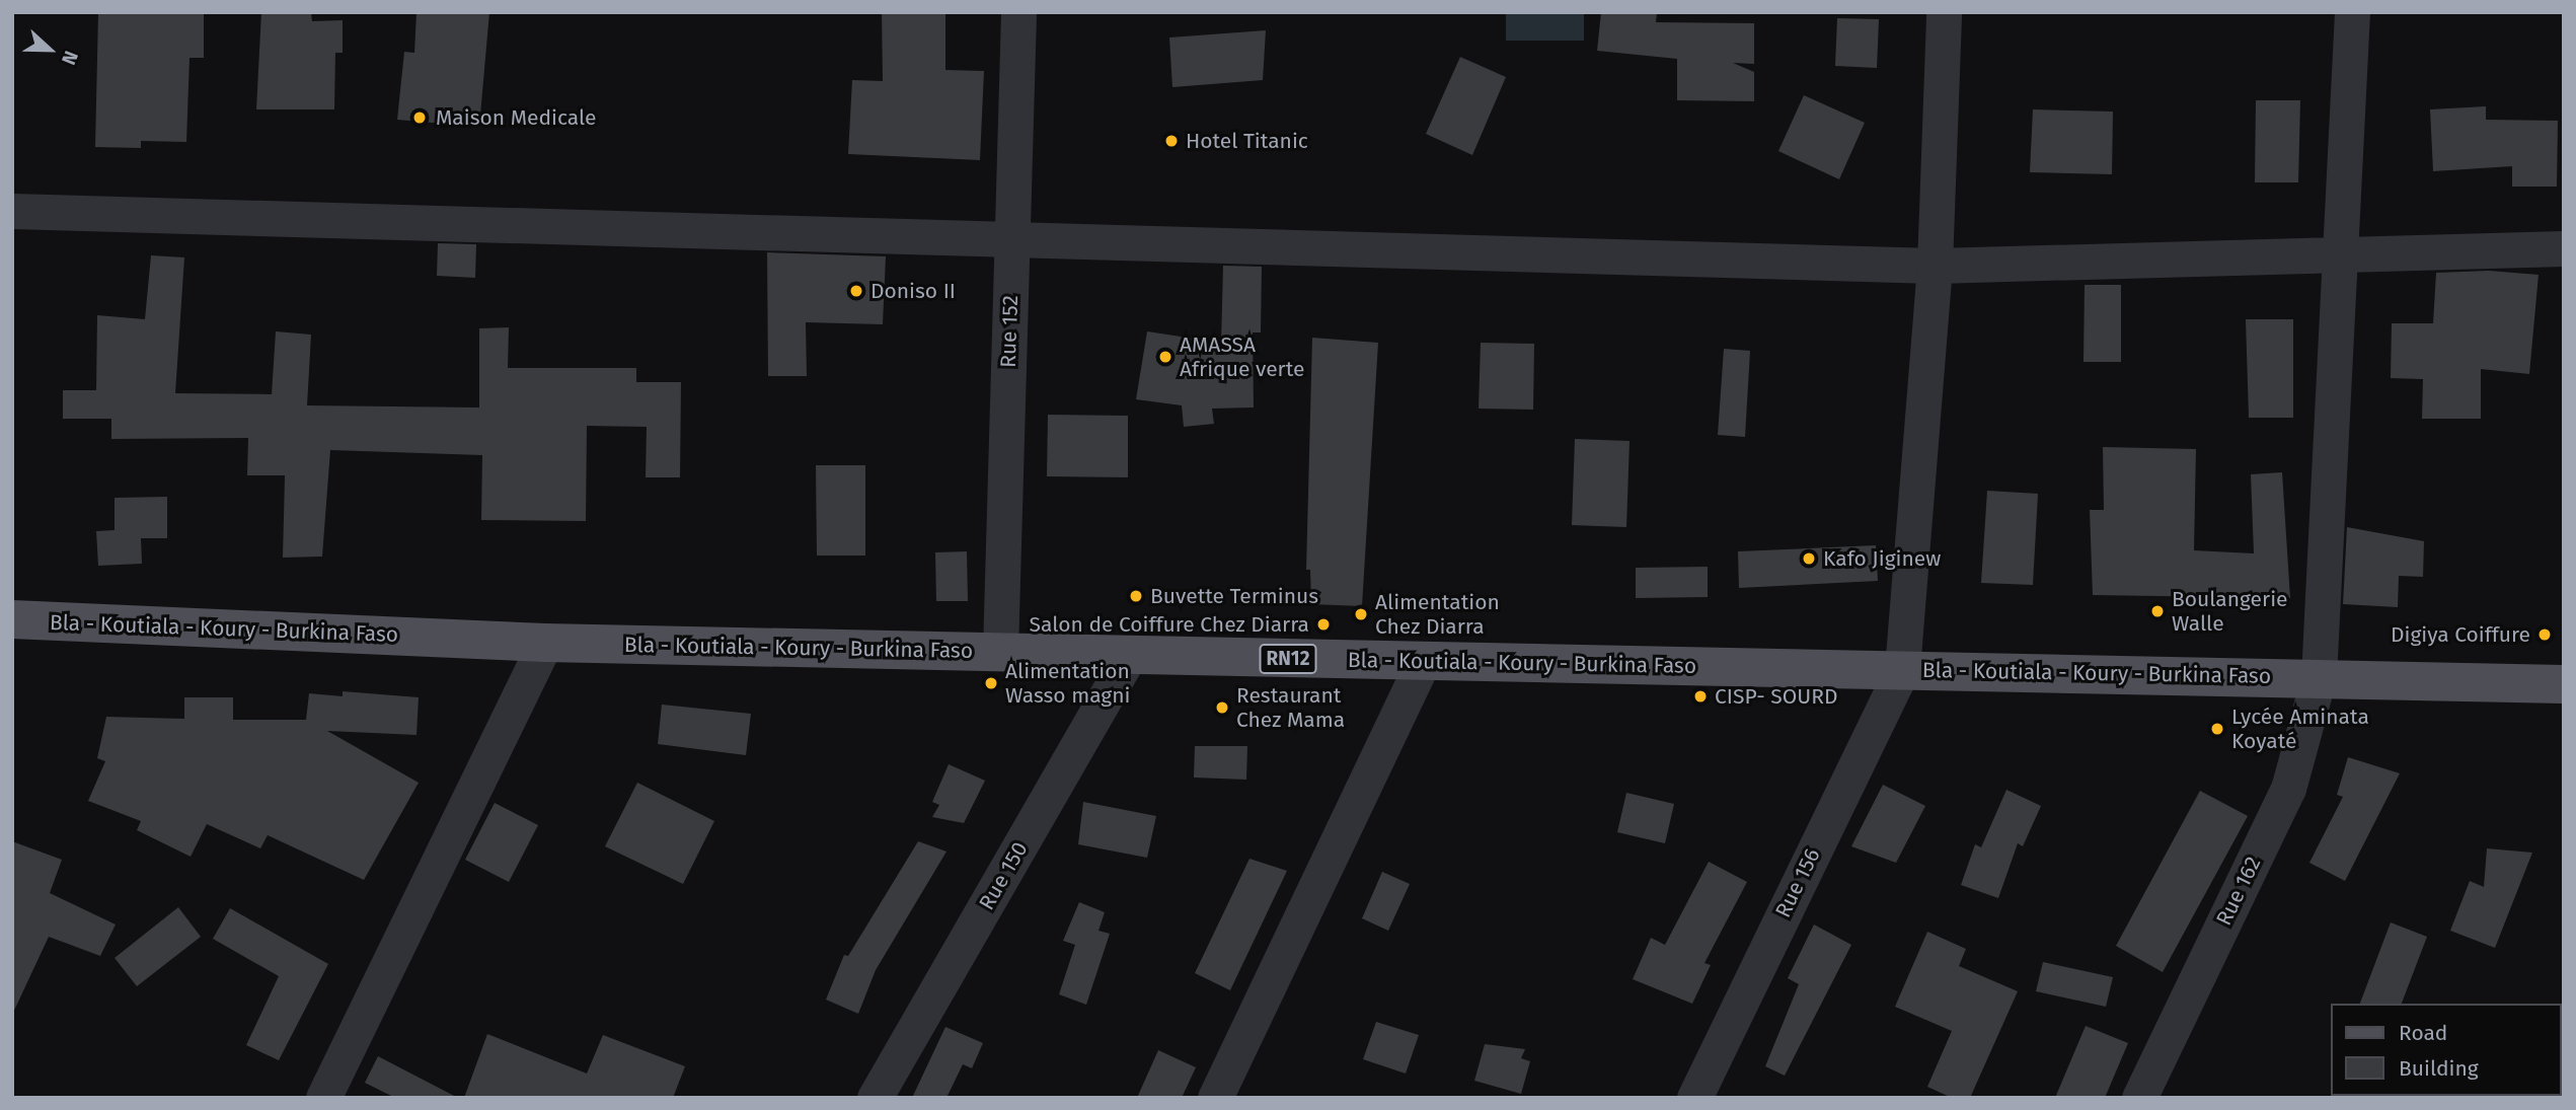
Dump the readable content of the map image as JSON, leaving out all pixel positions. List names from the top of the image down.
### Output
{
  "streets": {
    "main road": ["Bla - Koutiala - Koury - Burkina Faso", "RN12"],
    "street": [
      "Rue 152",
      "Rue 150",
      "Rue 156",
      "Rue 162"
    ]
  },
  "crossings": [
    ["Rue 152", "Bla - Koutiala - Koury - Burkina Faso"],
    ["Bla - Koutiala - Koury - Burkina Faso", "Rue 150"],
    ["Bla - Koutiala - Koury - Burkina Faso", "Rue 156"],
    ["Bla - Koutiala - Koury - Burkina Faso", "Rue 162"]
  ],
  "places": [
    "Maison Medicale",
    "Hotel Titanic",
    "Doniso II",
    "AMASSA Afrique verte",
    "Kafo Jiginew",
    "Buvette Terminus",
    "Boulangerie Walle",
    "Alimentation Chez Diarra",
    "Salon de Coiffure Chez Diarra",
    "Digiya Coiffure",
    "Alimentation Wasso magni",
    "CISP- SOURD",
    "Restaurant Chez Mama",
    "Lycée Aminata Koyaté"
  ],
  "legend": ["Road", "Building"],
  "north": "right"
}
